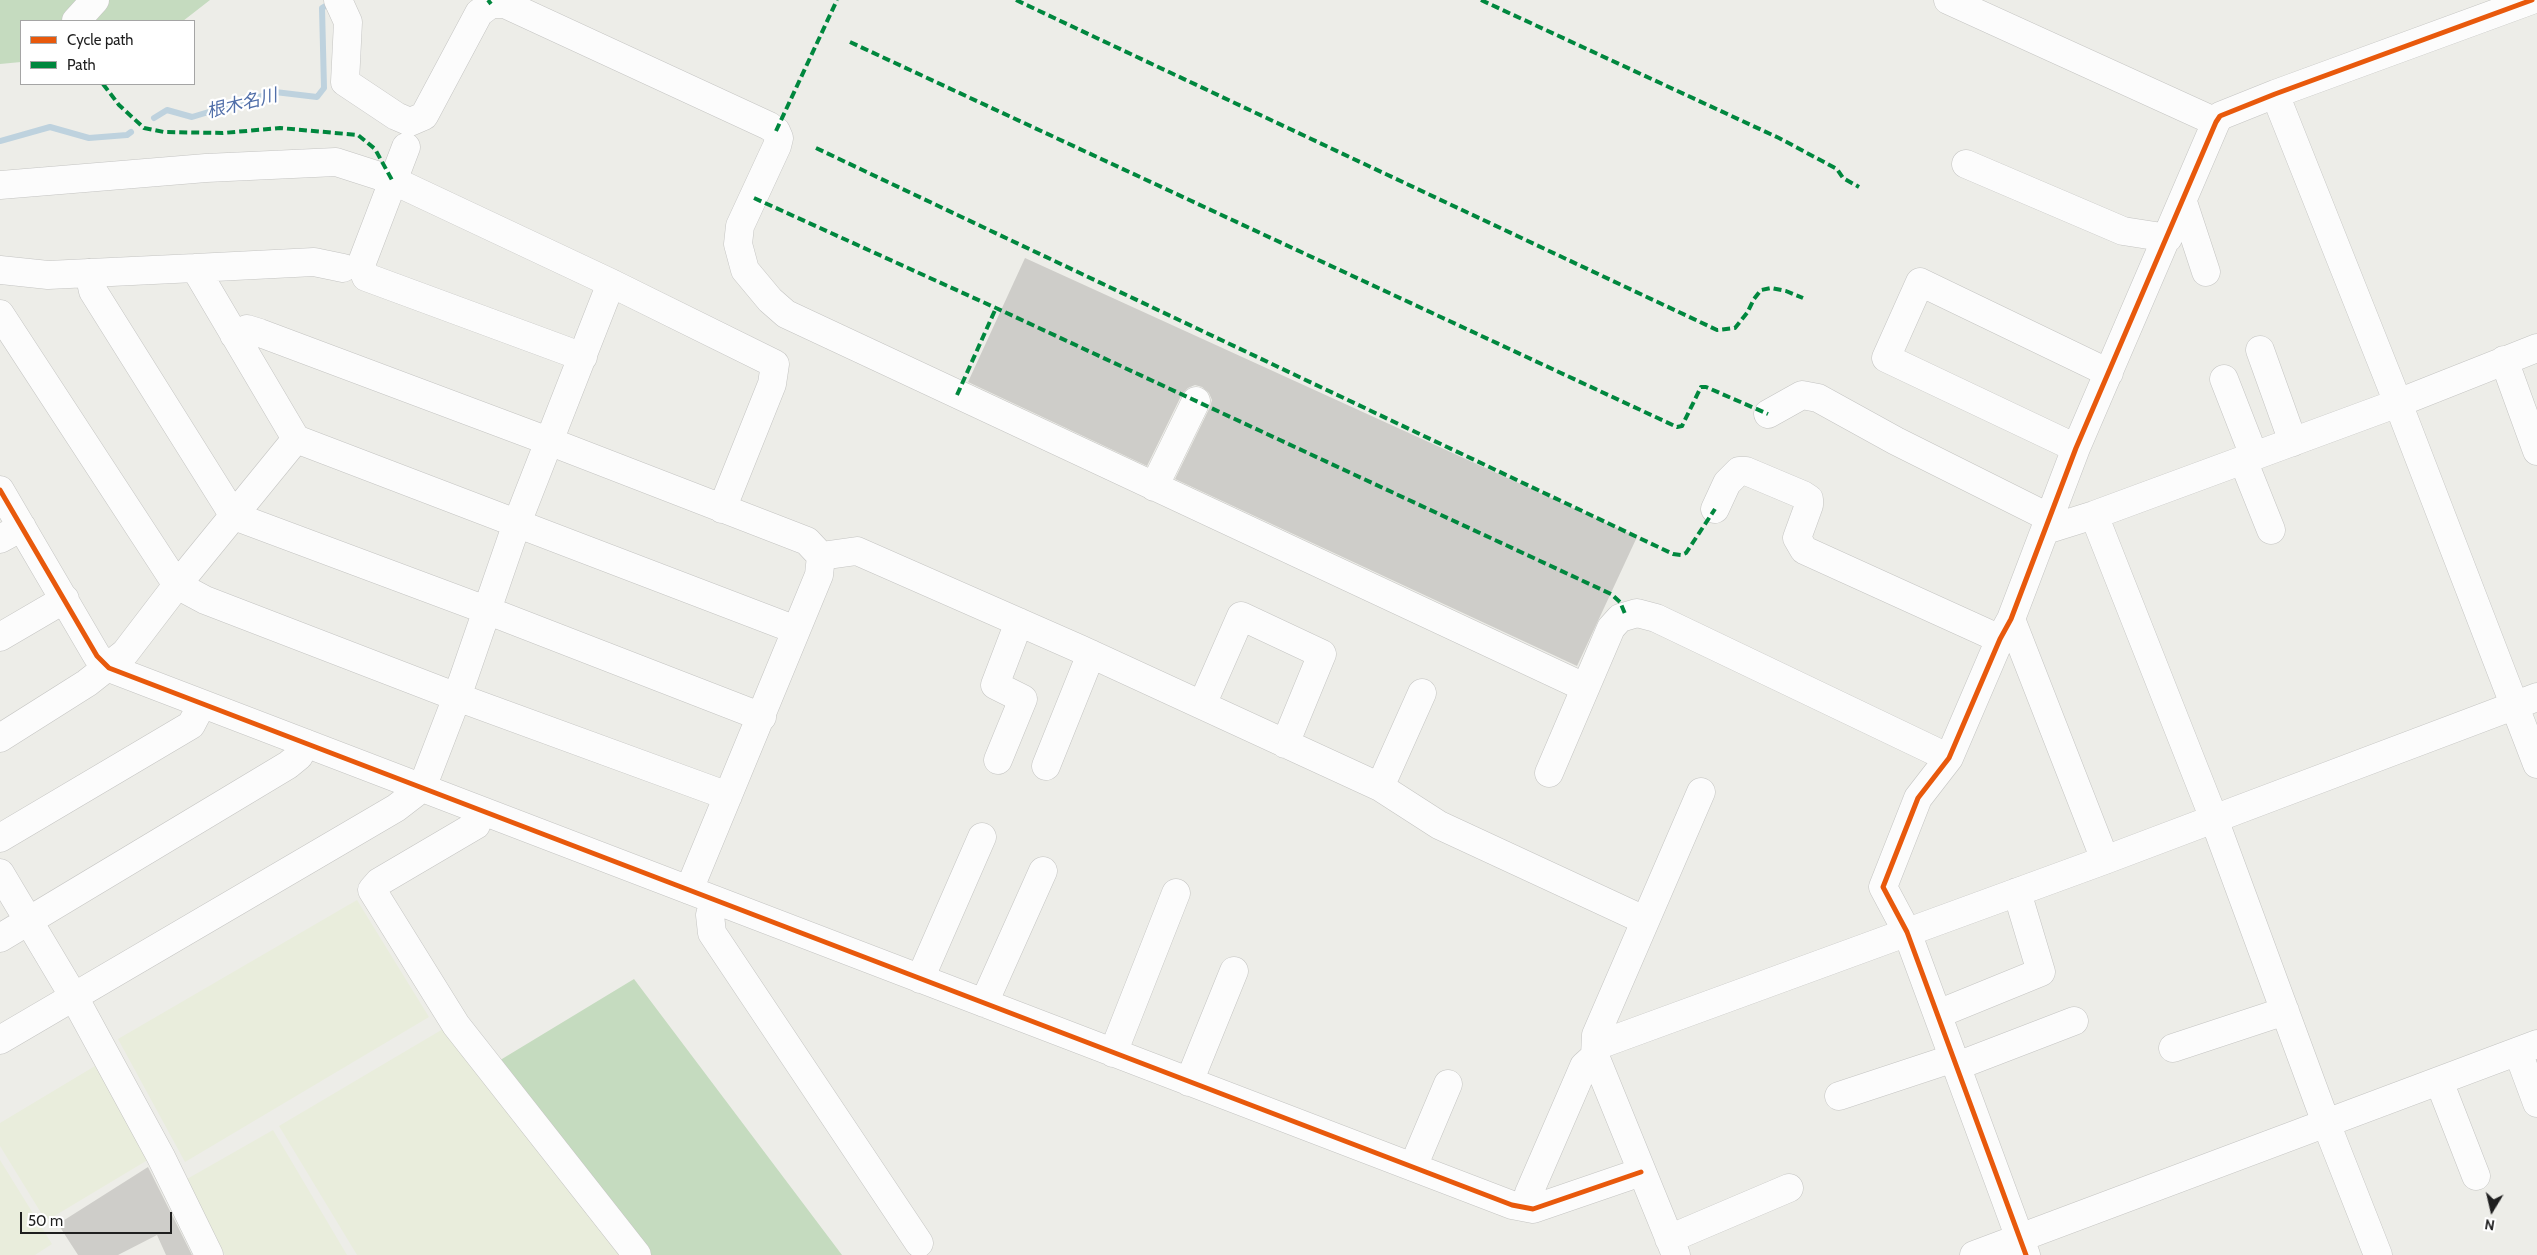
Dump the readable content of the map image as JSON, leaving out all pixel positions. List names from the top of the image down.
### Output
{
  "water": ["根木名川"],
  "legend": ["Cycle path", "Path"],
  "scale_bar": "50 m",
  "north": "bottom"
}
